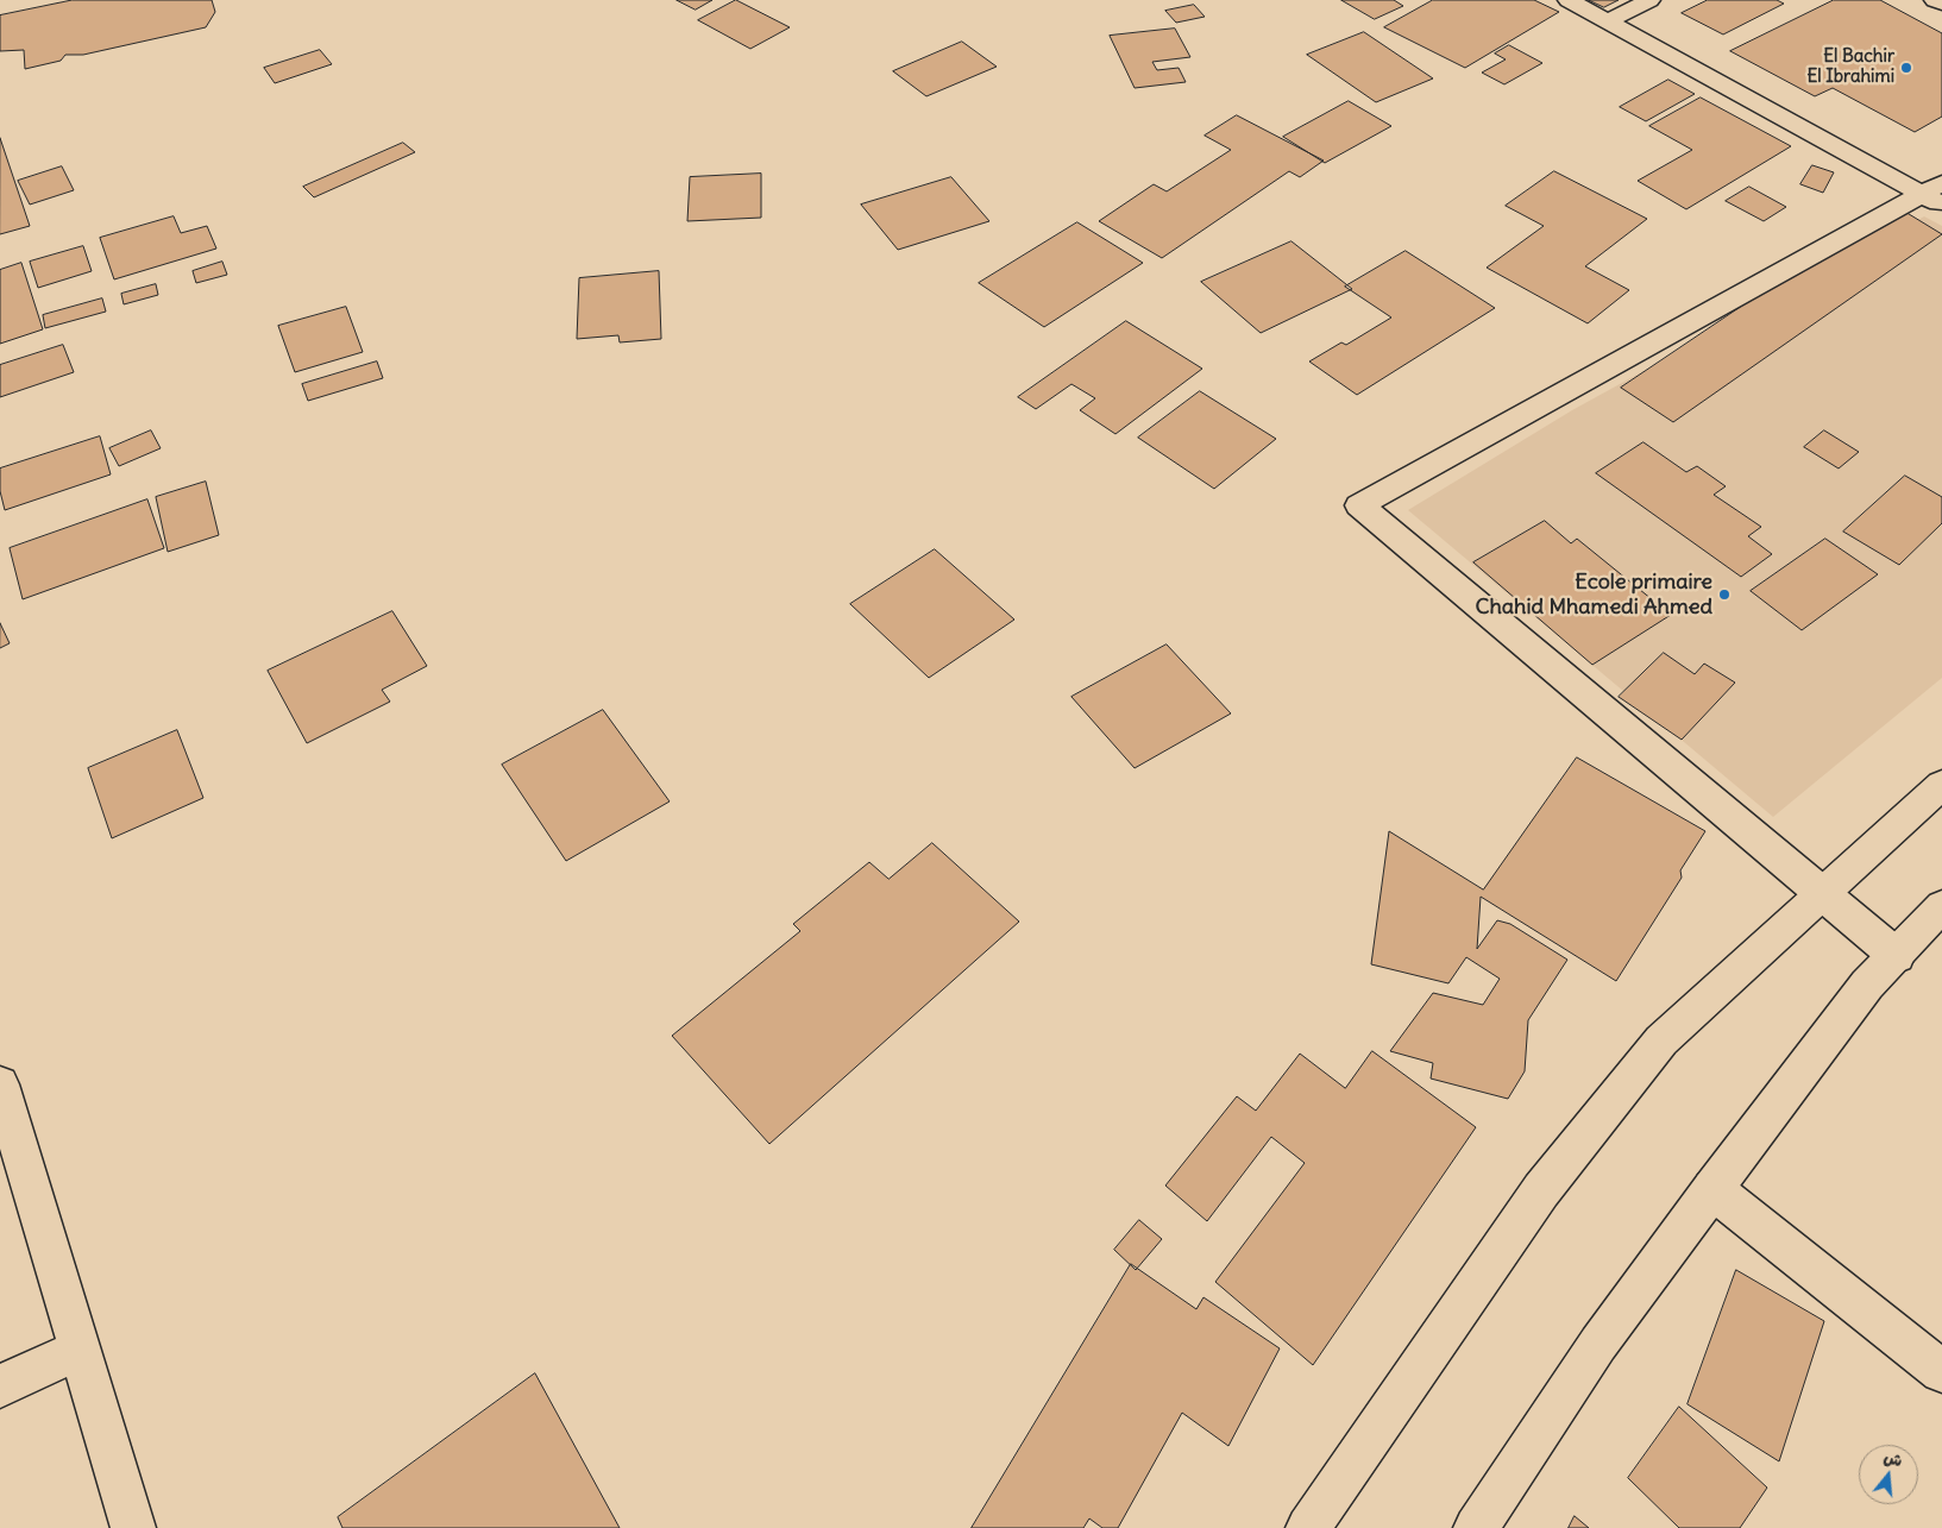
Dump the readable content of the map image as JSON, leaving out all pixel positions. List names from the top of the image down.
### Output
{
  "places": ["El Bachir El Ibrahimi", "Ecole primaire Chahid Mhamedi Ahmed"],
  "north": "top"
}
